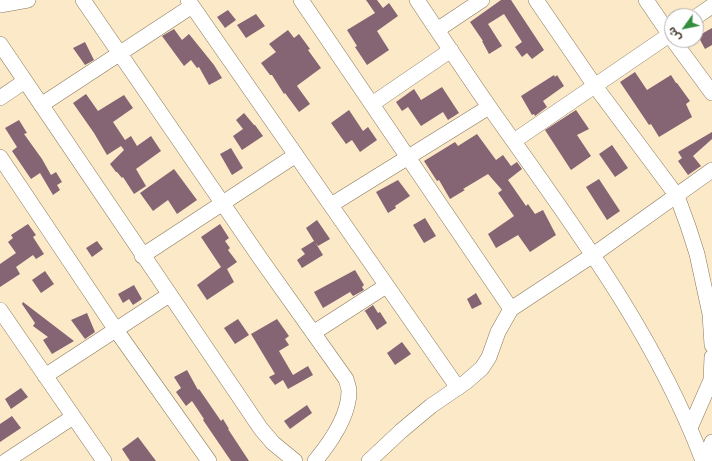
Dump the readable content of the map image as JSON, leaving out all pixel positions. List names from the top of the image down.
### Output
{
  "north": "bottom left"
}
